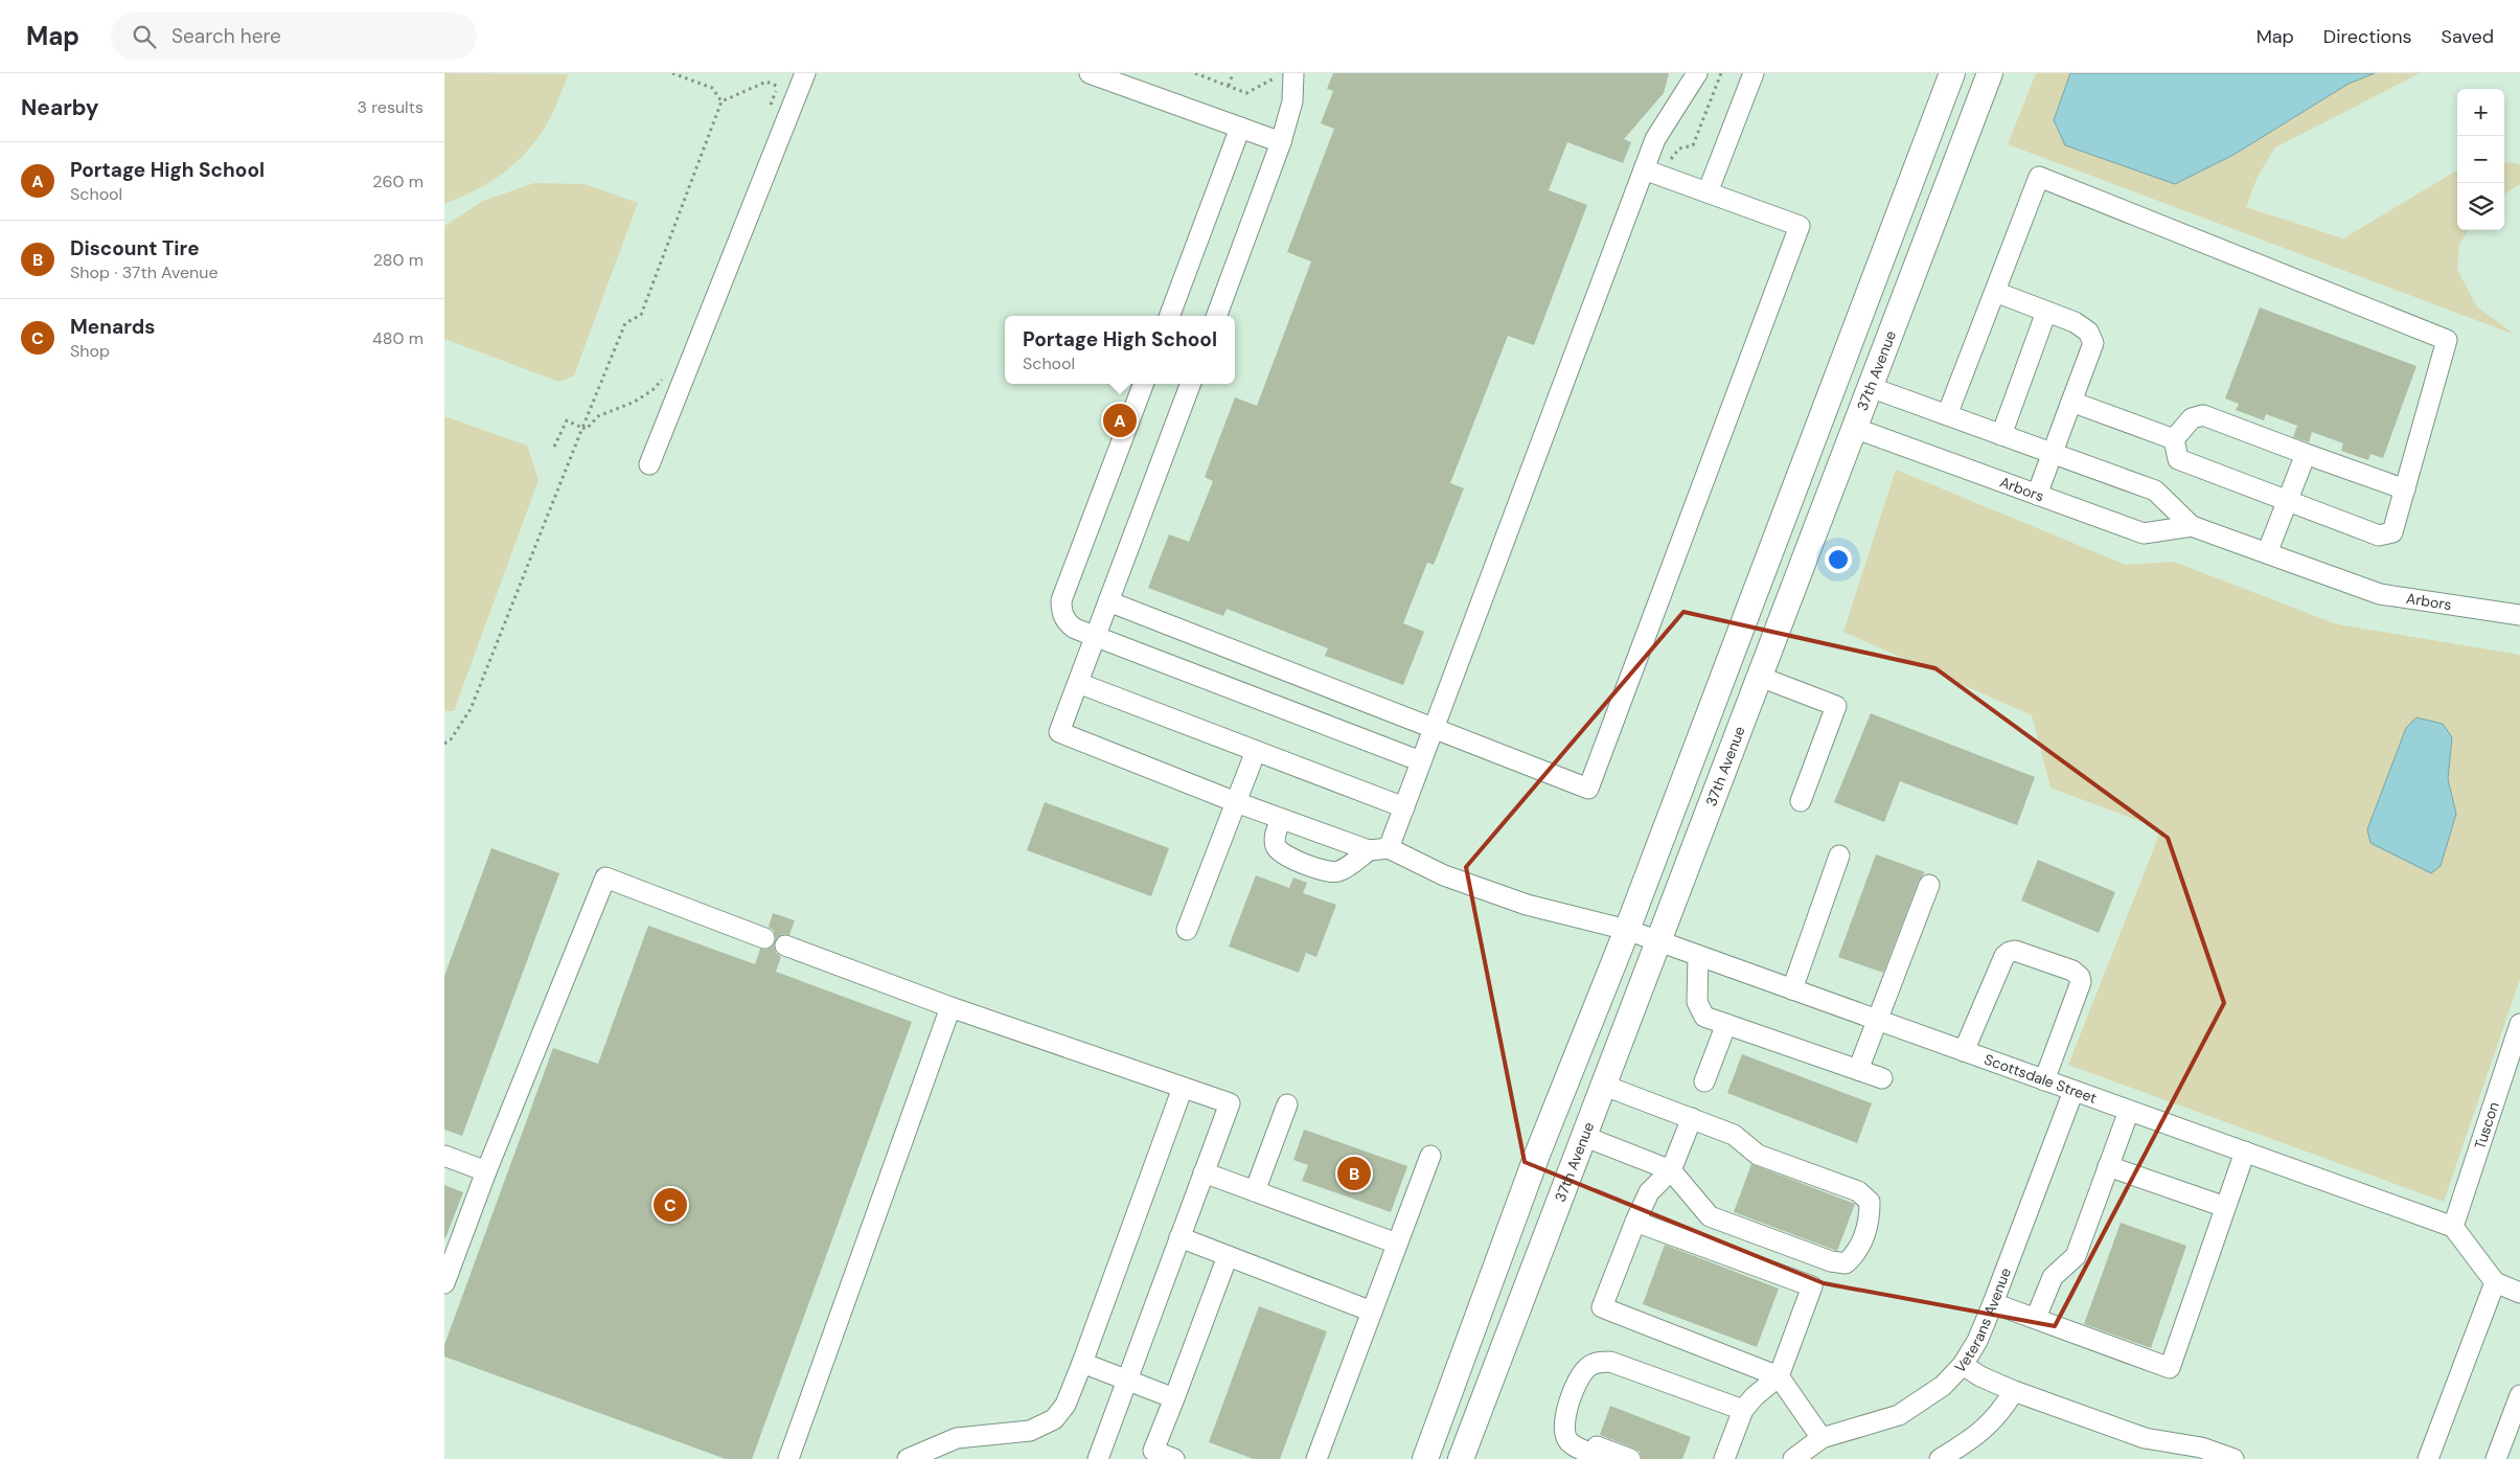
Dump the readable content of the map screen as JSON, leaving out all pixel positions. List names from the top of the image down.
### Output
{
  "streets": {
    "main road": ["37th Avenue"],
    "street": [
      "Arbors",
      "Scottsdale Street",
      "Tuscon",
      "Veterans Avenue"
    ]
  },
  "crossings": [
    ["37th Avenue", "Arbors"],
    ["37th Avenue", "Scottsdale Street"],
    ["Scottsdale Street", "Tuscon"],
    ["Scottsdale Street", "Veterans Avenue"]
  ],
  "page": {
    "header": "Map",
    "search": "Search here",
    "nav": ["Map", "Directions", "Saved"],
    "heading": ["Nearby", "3 results"],
    "map_buttons": ["+", "−"],
    "list": [
      {
        "mark": "A",
        "name": "Portage High School",
        "note": "School",
        "value": "260 m"
      },
      {
        "mark": "B",
        "name": "Discount Tire",
        "note": "Shop · 37th Avenue",
        "value": "280 m"
      },
      {
        "mark": "C",
        "name": "Menards",
        "note": "Shop",
        "value": "480 m"
      }
    ],
    "popup": ["Portage High School", "School"],
    "pins": ["A", "B", "C"]
  }
}
